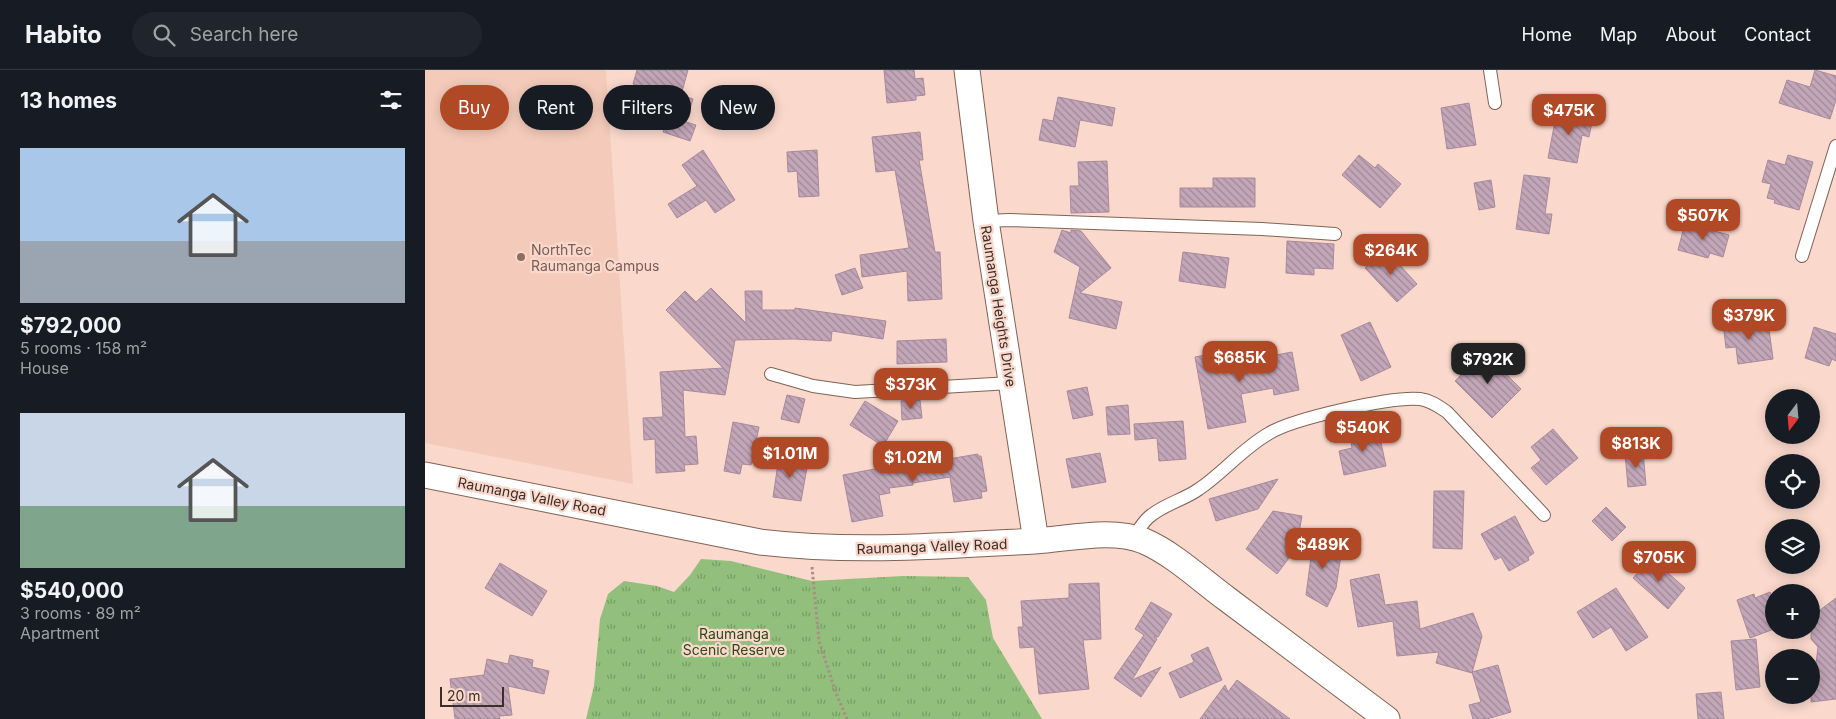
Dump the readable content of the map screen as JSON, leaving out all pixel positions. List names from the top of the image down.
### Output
{
  "streets": {
    "street": ["Raumanga Heights Drive", "Raumanga Valley Road"]
  },
  "crossings": [
    ["Raumanga Heights Drive", "Raumanga Valley Road"]
  ],
  "parks": ["Raumanga Scenic Reserve"],
  "places": ["NorthTec Raumanga Campus"],
  "scale_bar": "20 m",
  "north": "bottom",
  "page": {
    "header": "Habito",
    "search": "Search here",
    "nav": [
      "Home",
      "Map",
      "About",
      "Contact"
    ],
    "heading": "13 homes",
    "chip": [
      "Buy",
      "Rent",
      "Filters",
      "New"
    ],
    "price": [
      "$475K",
      "$507K",
      "$264K",
      "$379K",
      "$685K",
      "$792K",
      "$373K",
      "$540K",
      "$813K",
      "$1.01M",
      "$1.02M",
      "$489K",
      "$705K"
    ],
    "list": [
      {
        "name": "$792,000",
        "note": "5 rooms · 158 m² · House"
      },
      {
        "name": "$540,000",
        "note": "3 rooms · 89 m² · Apartment"
      }
    ],
    "map_buttons": ["+", "−"],
    "scale": "20 m"
  }
}
